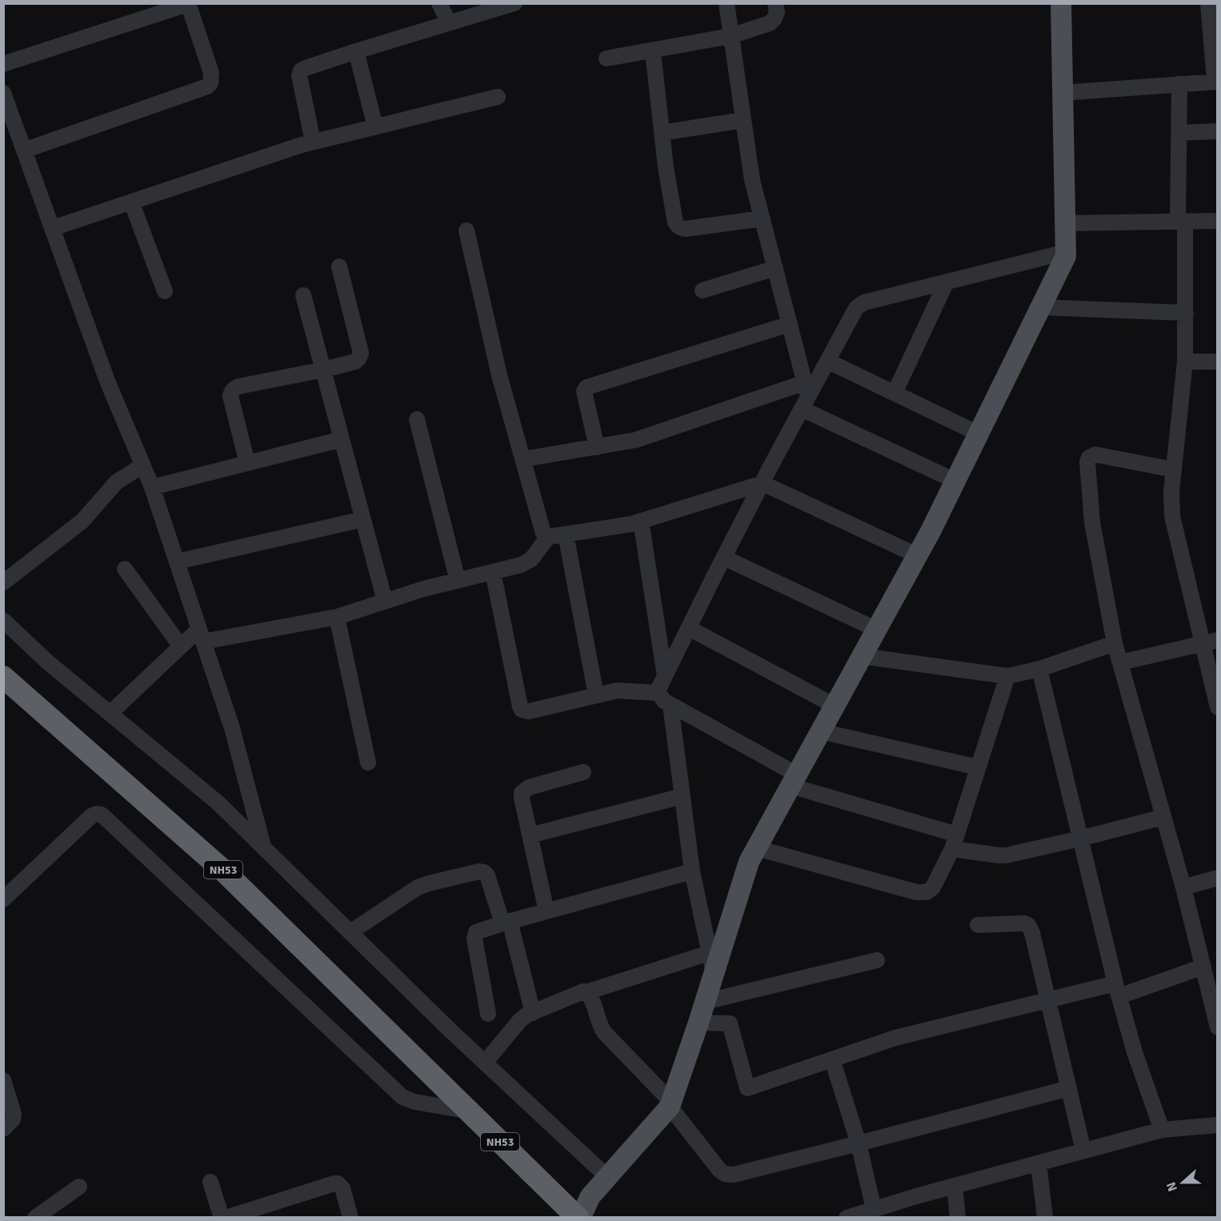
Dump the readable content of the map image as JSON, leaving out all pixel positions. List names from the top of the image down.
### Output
{
  "streets": {
    "highway": ["NH53"]
  },
  "north": "left"
}
